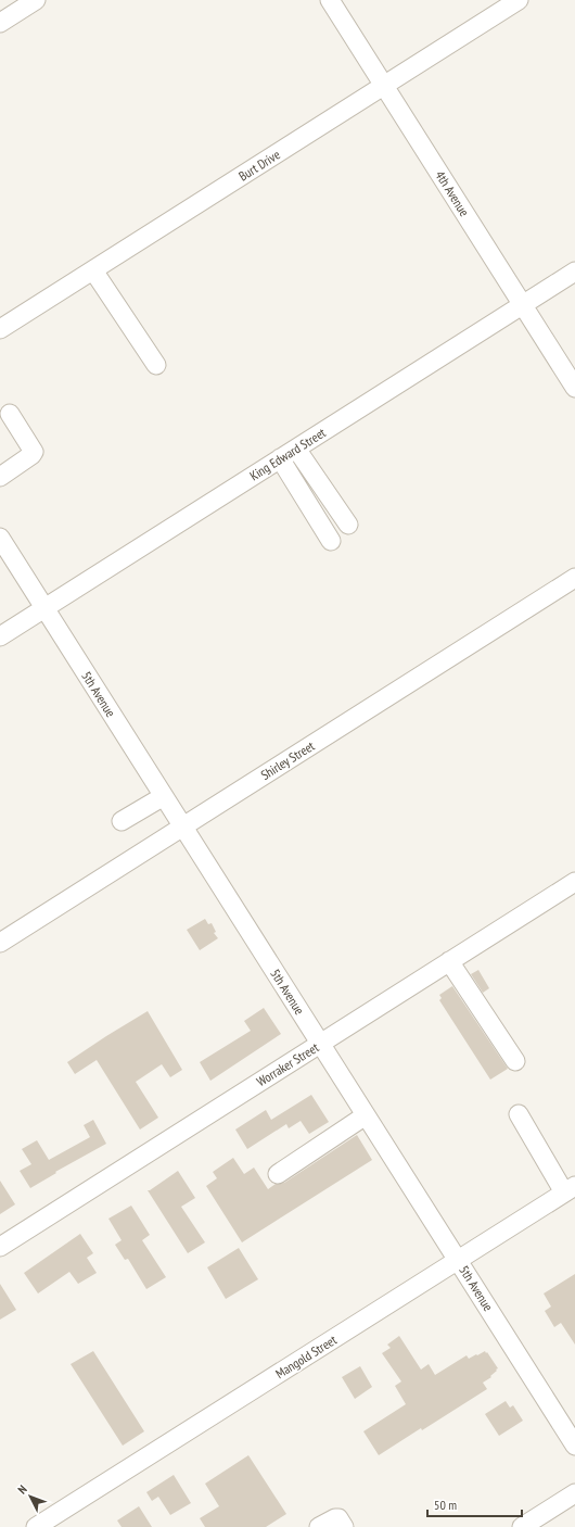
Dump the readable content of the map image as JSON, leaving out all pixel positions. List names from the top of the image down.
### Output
{
  "streets": {
    "street": [
      "Burt Drive",
      "4th Avenue",
      "King Edward Street",
      "5th Avenue",
      "Shirley Street",
      "Worraker Street",
      "Mangold Street"
    ]
  },
  "crossings": [
    ["Burt Drive", "4th Avenue"],
    ["4th Avenue", "King Edward Street"],
    ["King Edward Street", "5th Avenue"],
    ["5th Avenue", "Shirley Street"],
    ["5th Avenue", "Worraker Street"],
    ["5th Avenue", "Mangold Street"]
  ],
  "scale_bar": "50 m",
  "north": "top left"
}
